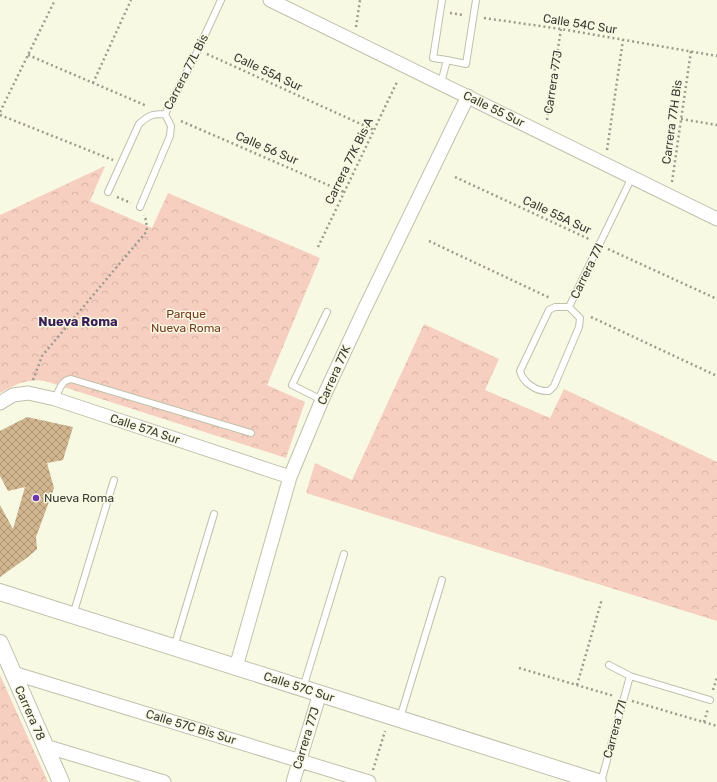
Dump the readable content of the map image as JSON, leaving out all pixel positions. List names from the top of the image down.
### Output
{
  "streets": {
    "street": [
      "Carrera 77J",
      "Calle 55 Sur",
      "Carrera 77K",
      "Calle 57A Sur",
      "Calle 57C Sur",
      "Carrera 78",
      "Calle 57C Bis Sur"
    ],
    "lane": ["Carrera 77L Bis", "Carrera 77I"],
    "path": [
      "Calle 54C Sur",
      "Calle 55A Sur",
      "Carrera 77H Bis",
      "Calle 56 Sur",
      "Carrera 77K Bis A"
    ]
  },
  "crossings": [
    ["Calle 54C Sur", "Carrera 77J"],
    ["Calle 54C Sur", "Carrera 77H Bis"],
    ["Carrera 77L Bis", "Calle 55A Sur"],
    ["Calle 55A Sur", "Carrera 77K Bis A"],
    ["Calle 55A Sur", "Carrera 77I"],
    ["Carrera 77J", "Calle 55 Sur"],
    ["Carrera 77J", "Calle 57C Sur"],
    ["Carrera 77J", "Calle 57C Bis Sur"],
    ["Calle 55 Sur", "Carrera 77H Bis"],
    ["Calle 55 Sur", "Carrera 77I"],
    ["Calle 55 Sur", "Carrera 77K"],
    ["Calle 56 Sur", "Carrera 77K Bis A"],
    ["Carrera 77I", "Calle 57C Sur"],
    ["Carrera 77K", "Calle 57A Sur"],
    ["Carrera 77K", "Calle 57C Sur"],
    ["Carrera 78", "Calle 57C Bis Sur"]
  ],
  "districts": ["Nueva Roma"],
  "parks": ["Parque Nueva Roma"],
  "places": ["Nueva Roma"]
}
